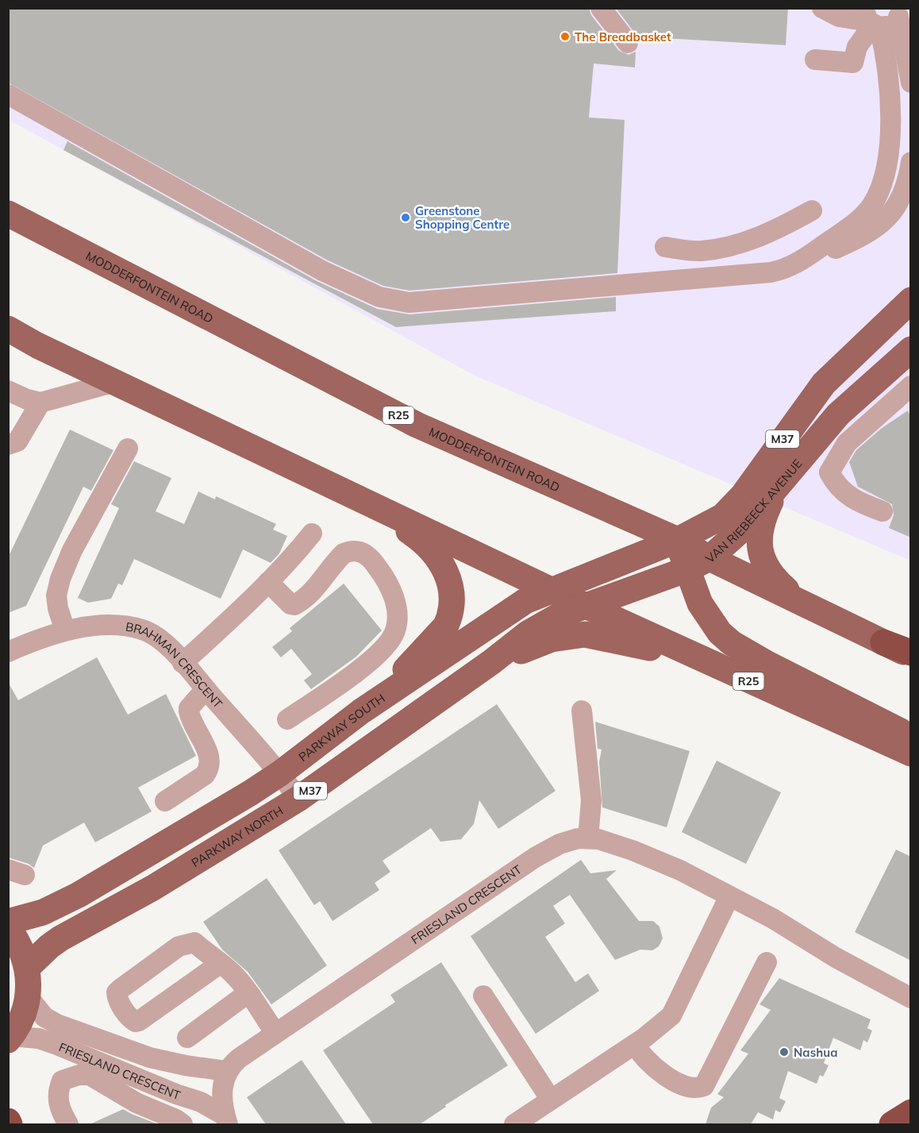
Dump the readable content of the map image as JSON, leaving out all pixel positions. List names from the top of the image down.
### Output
{
  "streets": {
    "main road": [
      "MODDERFONTEIN ROAD",
      "R25",
      "M37",
      "VAN RIEBEECK AVENUE",
      "PARKWAY SOUTH",
      "PARKWAY NORTH"
    ],
    "street": ["BRAHMAN CRESCENT", "FRIESLAND CRESCENT"]
  },
  "crossings": [
    ["MODDERFONTEIN ROAD", "VAN RIEBEECK AVENUE"],
    ["MODDERFONTEIN ROAD", "PARKWAY SOUTH"],
    ["R25", "VAN RIEBEECK AVENUE"],
    ["R25", "PARKWAY SOUTH"],
    ["R25", "PARKWAY NORTH"],
    ["VAN RIEBEECK AVENUE", "PARKWAY SOUTH"],
    ["VAN RIEBEECK AVENUE", "PARKWAY NORTH"],
    ["BRAHMAN CRESCENT", "PARKWAY SOUTH"],
    ["BRAHMAN CRESCENT", "PARKWAY NORTH"]
  ],
  "places": ["The Breadbasket", "Greenstone Shopping Centre", "Nashua"]
}
